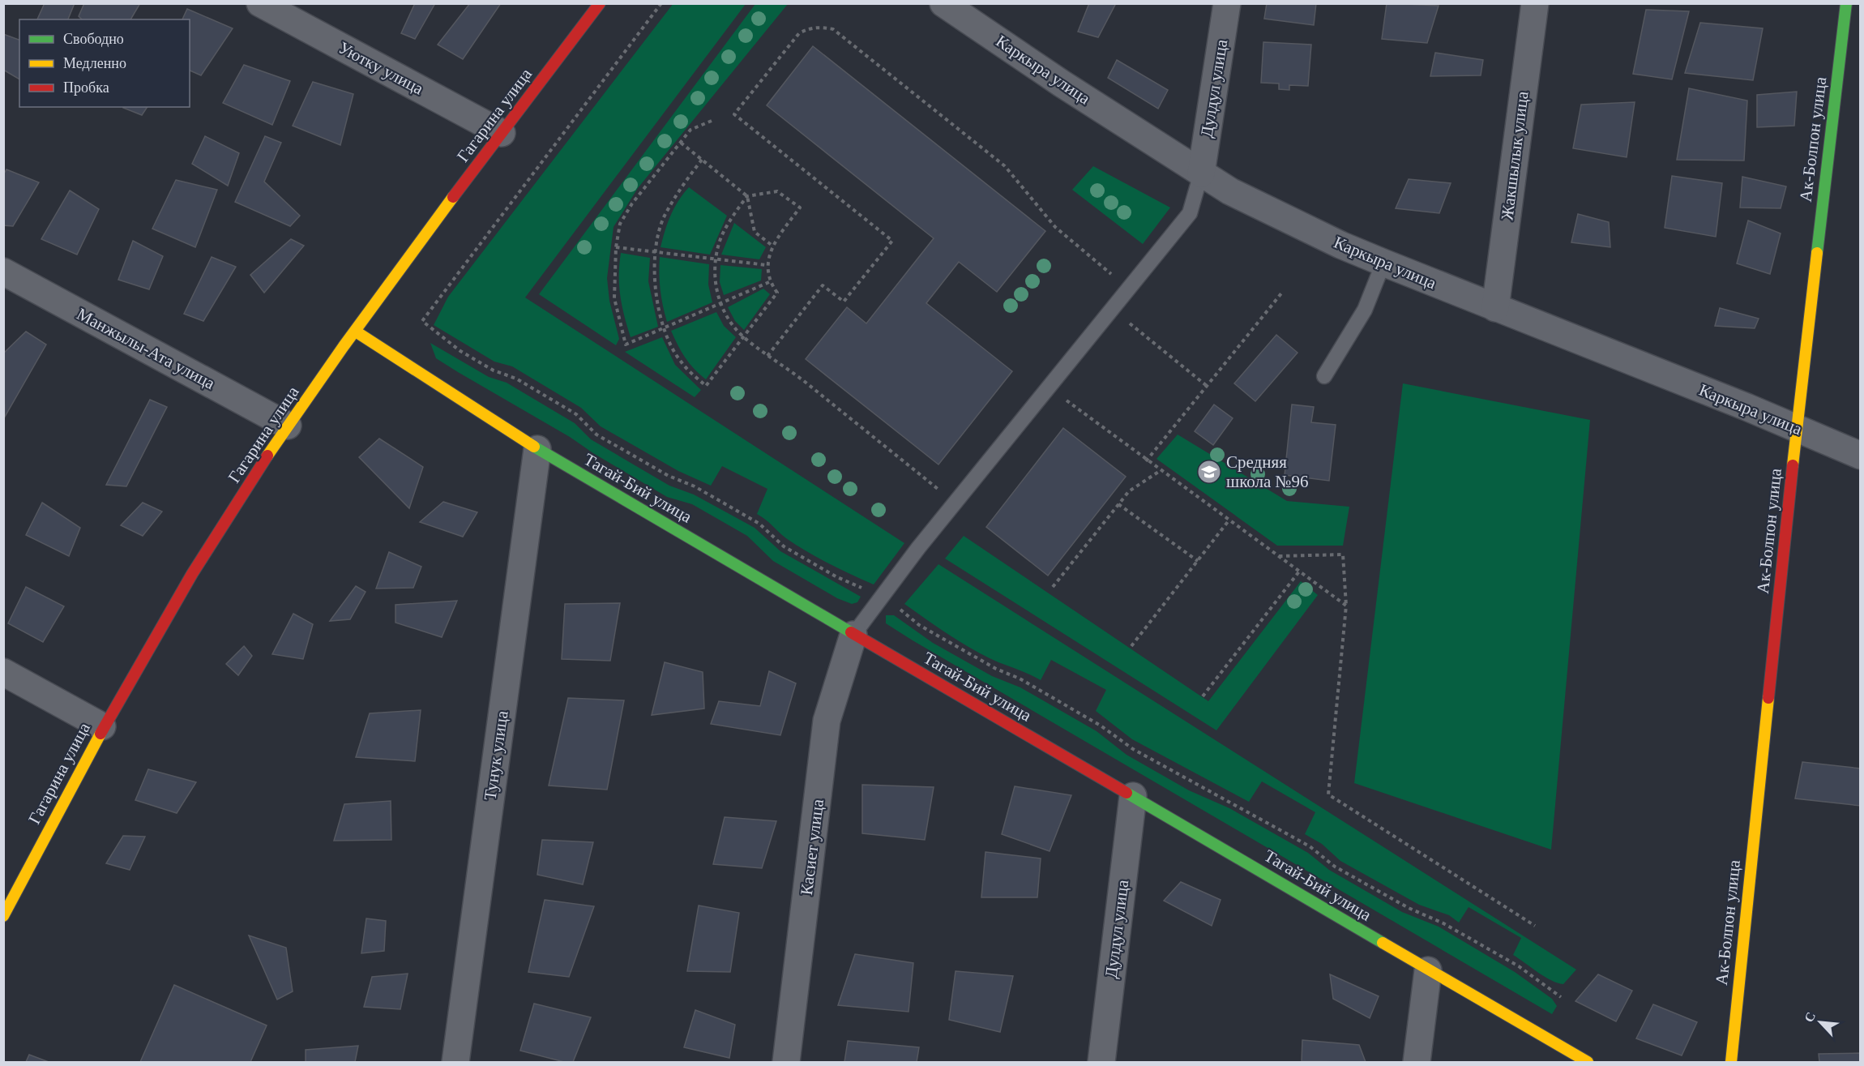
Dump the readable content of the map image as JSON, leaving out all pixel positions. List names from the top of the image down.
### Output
{
  "streets": {
    "street": [
      "Уютку улица",
      "Каркыра улица",
      "Дулдул улица",
      "Гагарина улица",
      "Ак-Болпон улица",
      "Жакшылык улица",
      "Манжылы-Ата улица",
      "Тагай-Бий улица",
      "Тунук улица",
      "Касиет улица"
    ]
  },
  "crossings": [
    ["Уютку улица", "Гагарина улица"],
    ["Каркыра улица", "Дулдул улица"],
    ["Каркыра улица", "Ак-Болпон улица"],
    ["Каркыра улица", "Жакшылык улица"],
    ["Дулдул улица", "Тагай-Бий улица"],
    ["Гагарина улица", "Манжылы-Ата улица"],
    ["Гагарина улица", "Тагай-Бий улица"],
    ["Тагай-Бий улица", "Тунук улица"],
    ["Тагай-Бий улица", "Касиет улица"]
  ],
  "places": {
    "school or university": ["Средняя школа №96"]
  },
  "legend": ["Свободно", "Медленно", "Пробка"],
  "north": "top left"
}
